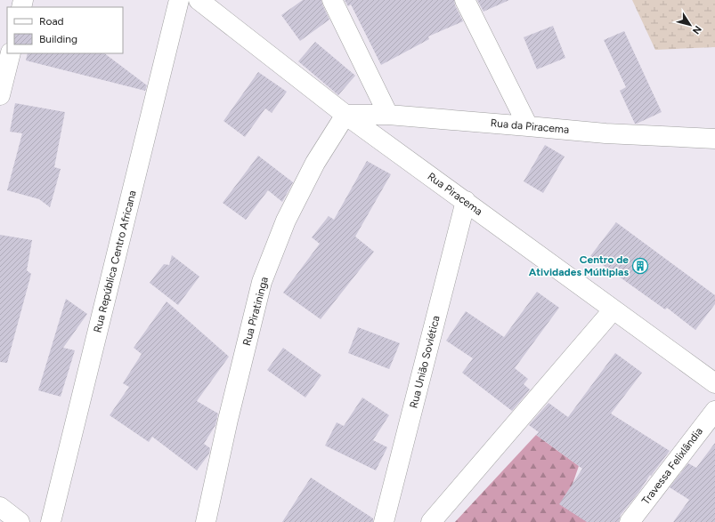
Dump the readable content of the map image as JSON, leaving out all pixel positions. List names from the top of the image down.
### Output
{
  "streets": {
    "street": [
      "Rua da Piracema",
      "Rua Piracema",
      "Rua República Centro Africana",
      "Rua Piratininga",
      "Rua União Soviética",
      "Travessa Felixlândia"
    ]
  },
  "crossings": [
    ["Rua da Piracema", "Rua Piracema"],
    ["Rua da Piracema", "Rua Piratininga"],
    ["Rua Piracema", "Rua Piratininga"],
    ["Rua Piracema", "Rua União Soviética"]
  ],
  "places": {
    "building": ["Centro de Atividades Múltiplas"]
  },
  "legend": ["Road", "Building"],
  "north": "bottom right"
}
